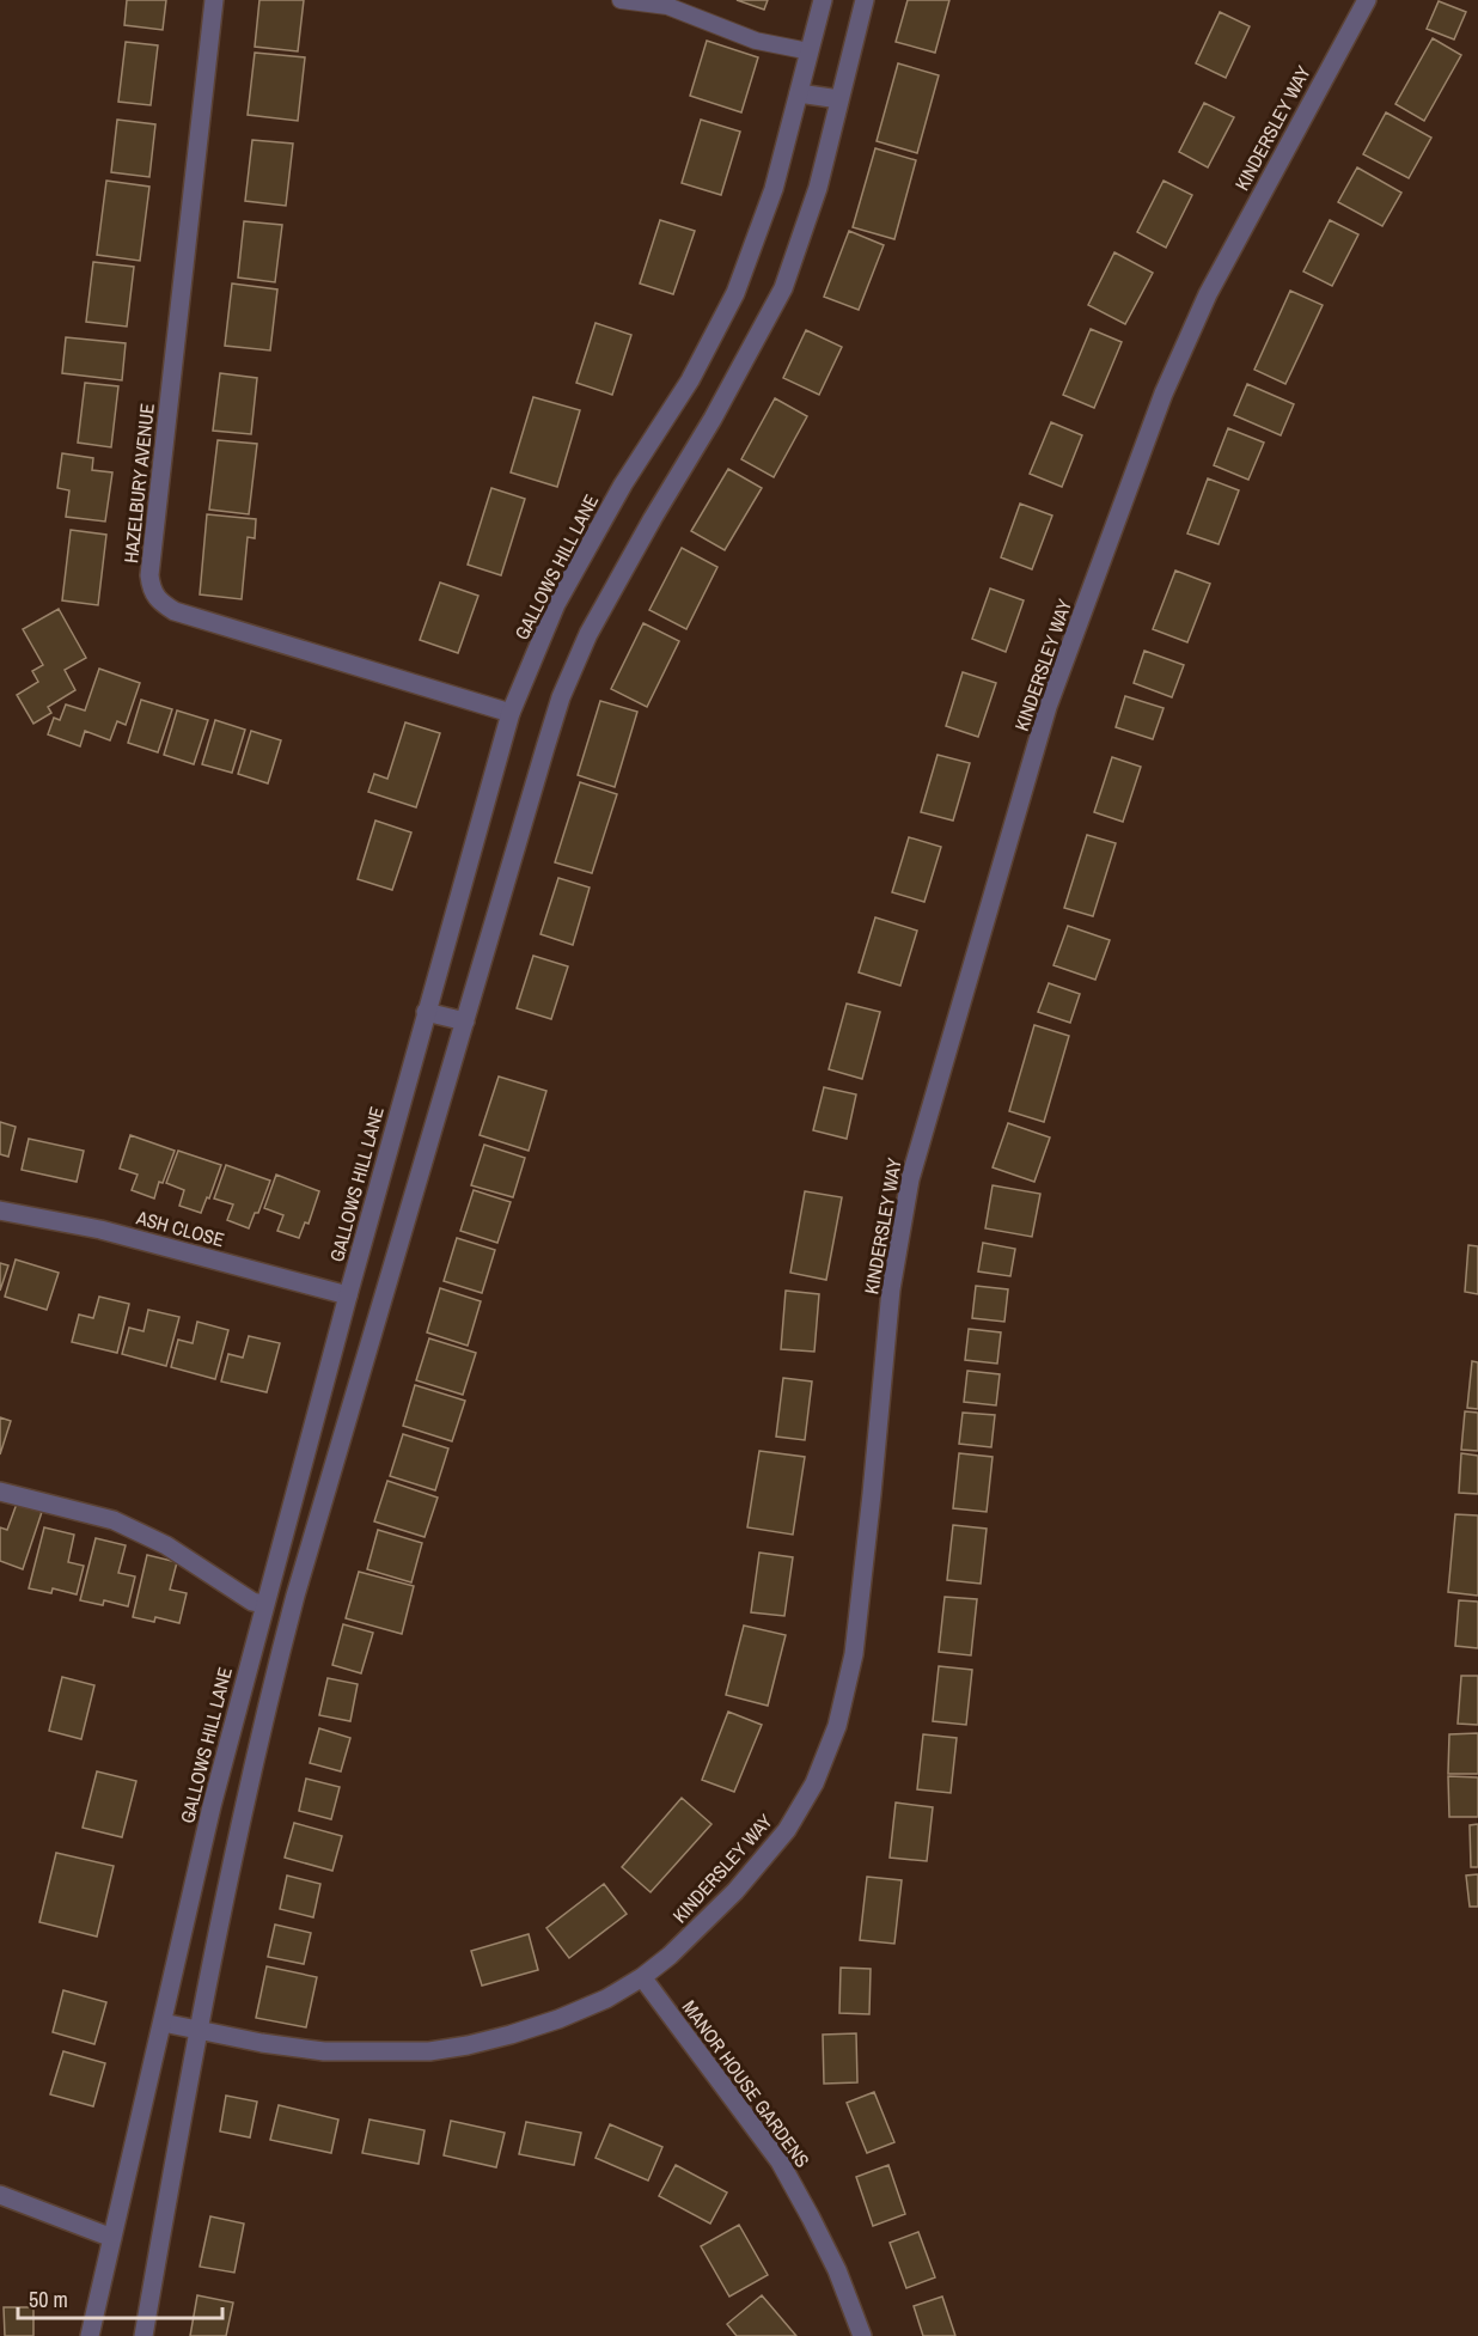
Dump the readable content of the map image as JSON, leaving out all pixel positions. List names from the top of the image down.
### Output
{
  "streets": {
    "street": [
      "KINDERSLEY WAY",
      "HAZELBURY AVENUE",
      "GALLOWS HILL LANE",
      "ASH CLOSE",
      "MANOR HOUSE GARDENS"
    ]
  },
  "crossings": [
    ["KINDERSLEY WAY", "GALLOWS HILL LANE"],
    ["KINDERSLEY WAY", "MANOR HOUSE GARDENS"],
    ["HAZELBURY AVENUE", "GALLOWS HILL LANE"],
    ["GALLOWS HILL LANE", "ASH CLOSE"]
  ],
  "scale_bar": "50 m"
}
